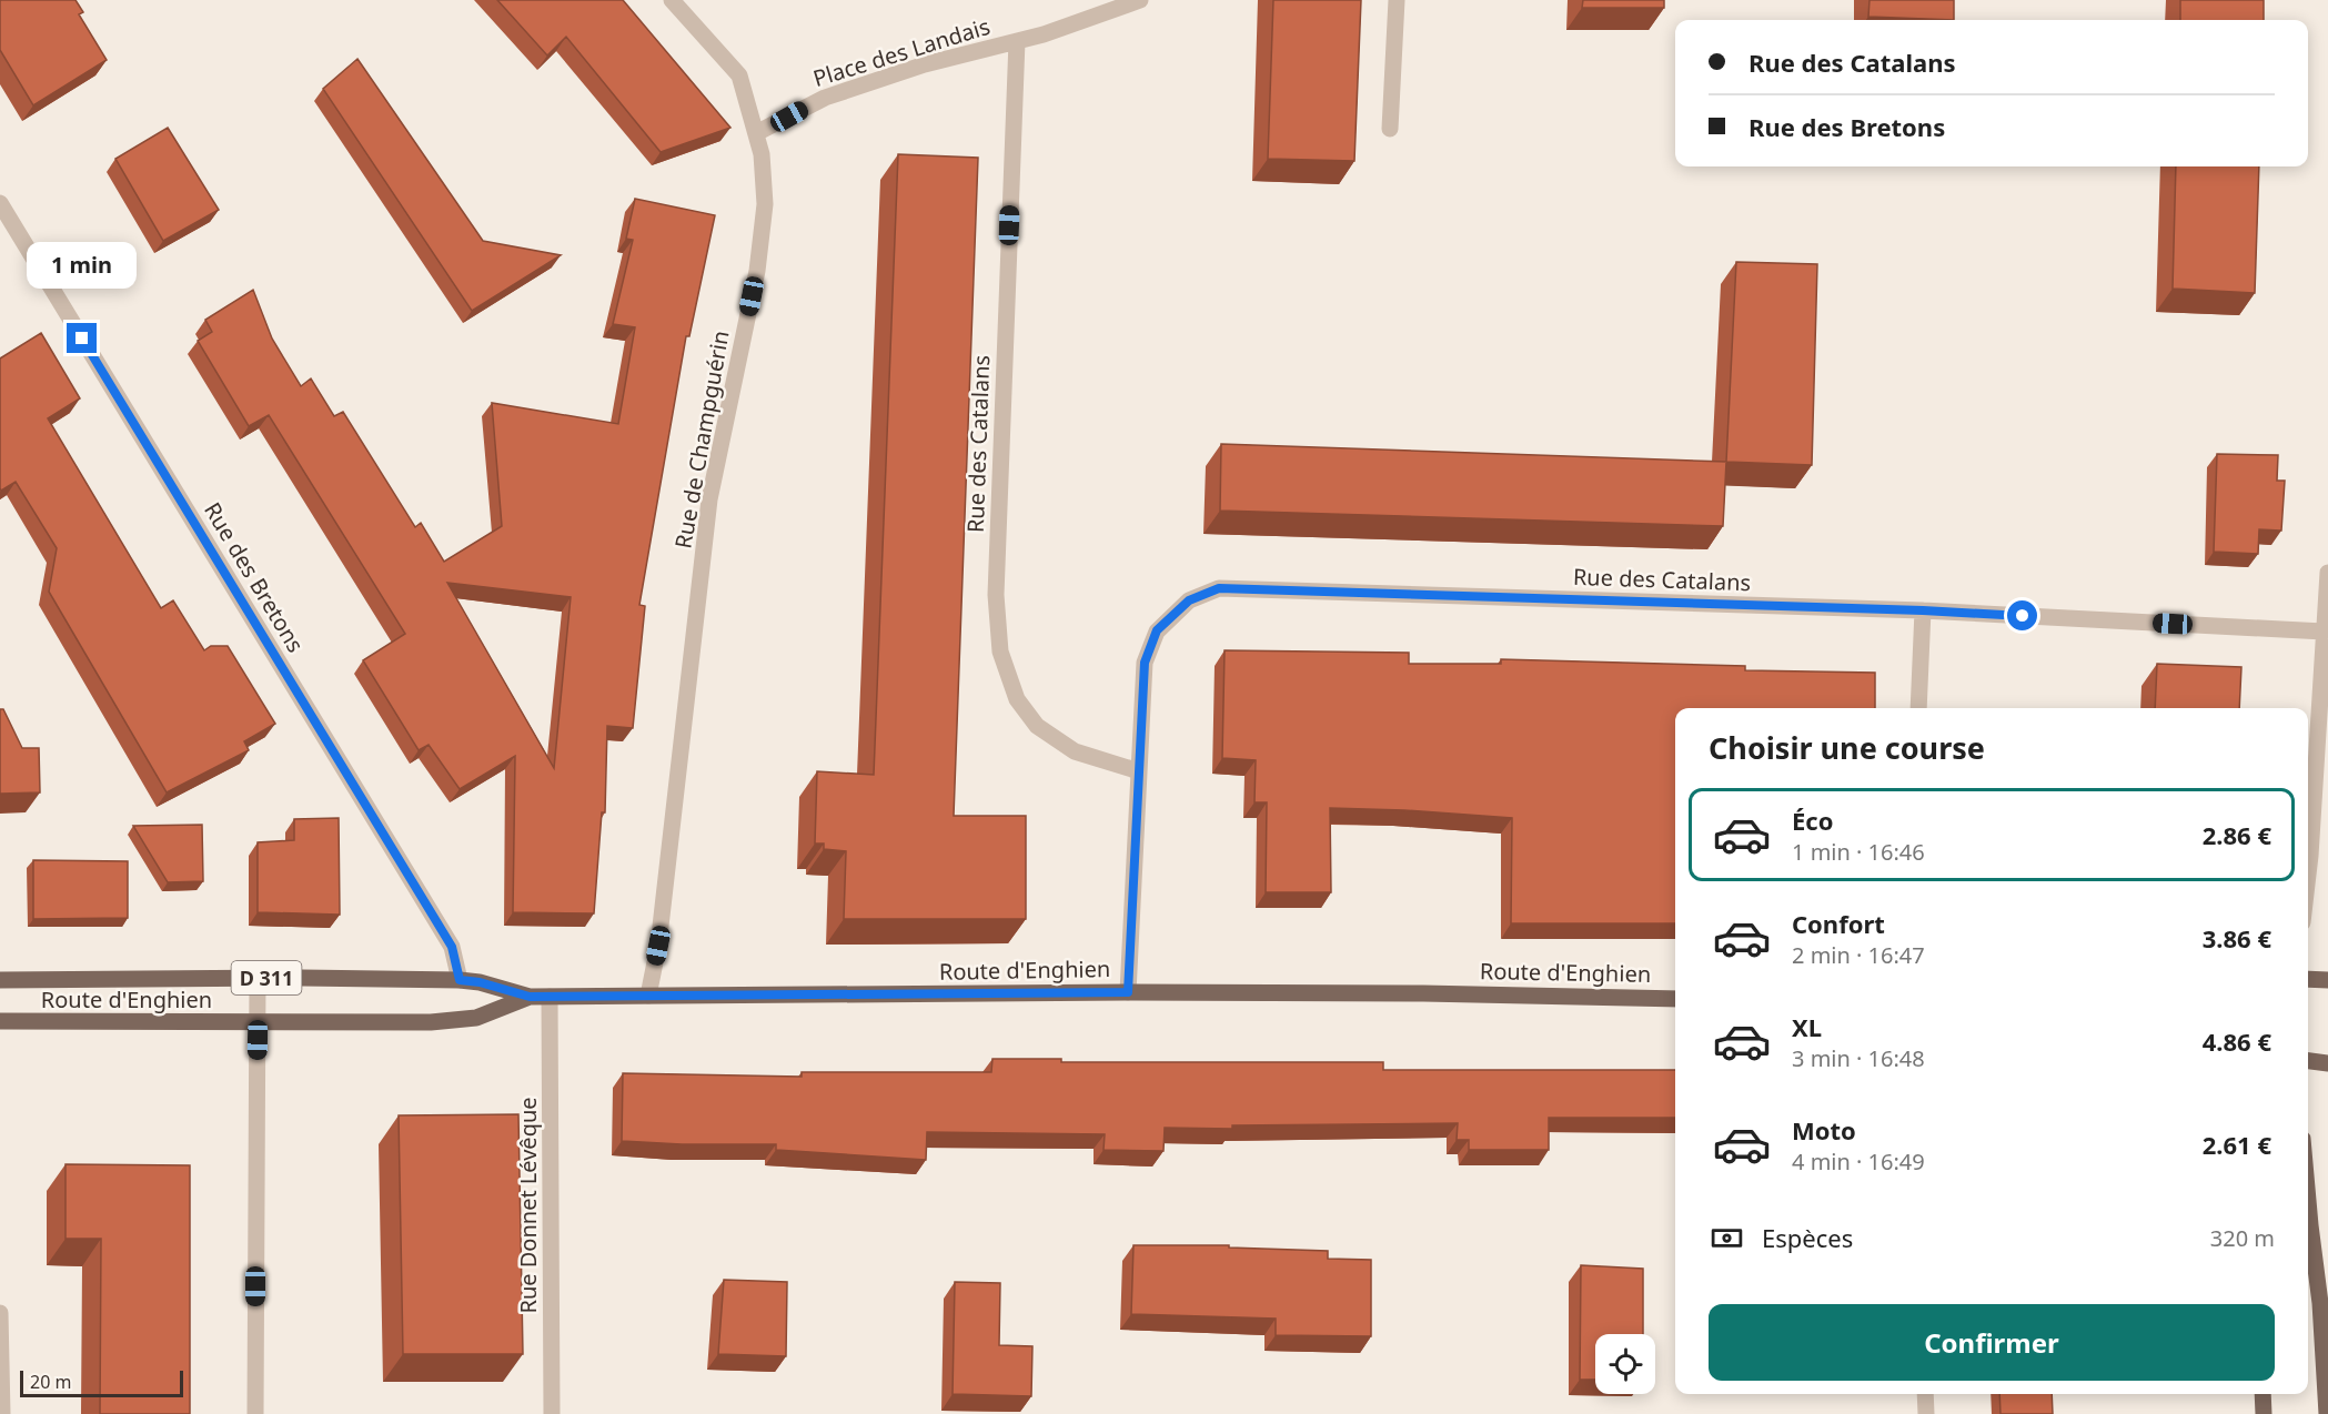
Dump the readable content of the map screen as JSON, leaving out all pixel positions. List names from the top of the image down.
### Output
{
  "streets": {
    "main road": ["Route d'Enghien", "D 311"],
    "street": [
      "Place des Landais",
      "Rue de Champguérin",
      "Rue des Catalans",
      "Rue des Bretons",
      "Rue Donnet Lévêque"
    ]
  },
  "crossings": [
    ["Place des Landais", "Rue de Champguérin"],
    ["Place des Landais", "Rue des Catalans"],
    ["Rue de Champguérin", "Route d'Enghien"],
    ["Rue des Catalans", "Route d'Enghien"],
    ["Rue des Bretons", "Route d'Enghien"],
    ["Route d'Enghien", "Rue Donnet Lévêque"]
  ],
  "scale_bar": "20 m",
  "page": {
    "banner": ["Rue des Catalans", "Rue des Bretons"],
    "bubble": "1 min",
    "heading": "Choisir une course",
    "list": [
      {
        "name": "Éco",
        "note": "1 min · 16:46",
        "value": "2.86 €"
      },
      {
        "name": "Confort",
        "note": "2 min · 16:47",
        "value": "3.86 €"
      },
      {
        "name": "XL",
        "note": "3 min · 16:48",
        "value": "4.86 €"
      },
      {
        "name": "Moto",
        "note": "4 min · 16:49",
        "value": "2.61 €"
      }
    ],
    "pay": ["Espèces", "320 m"],
    "buttons": "Confirmer",
    "scale": "20 m"
  }
}
